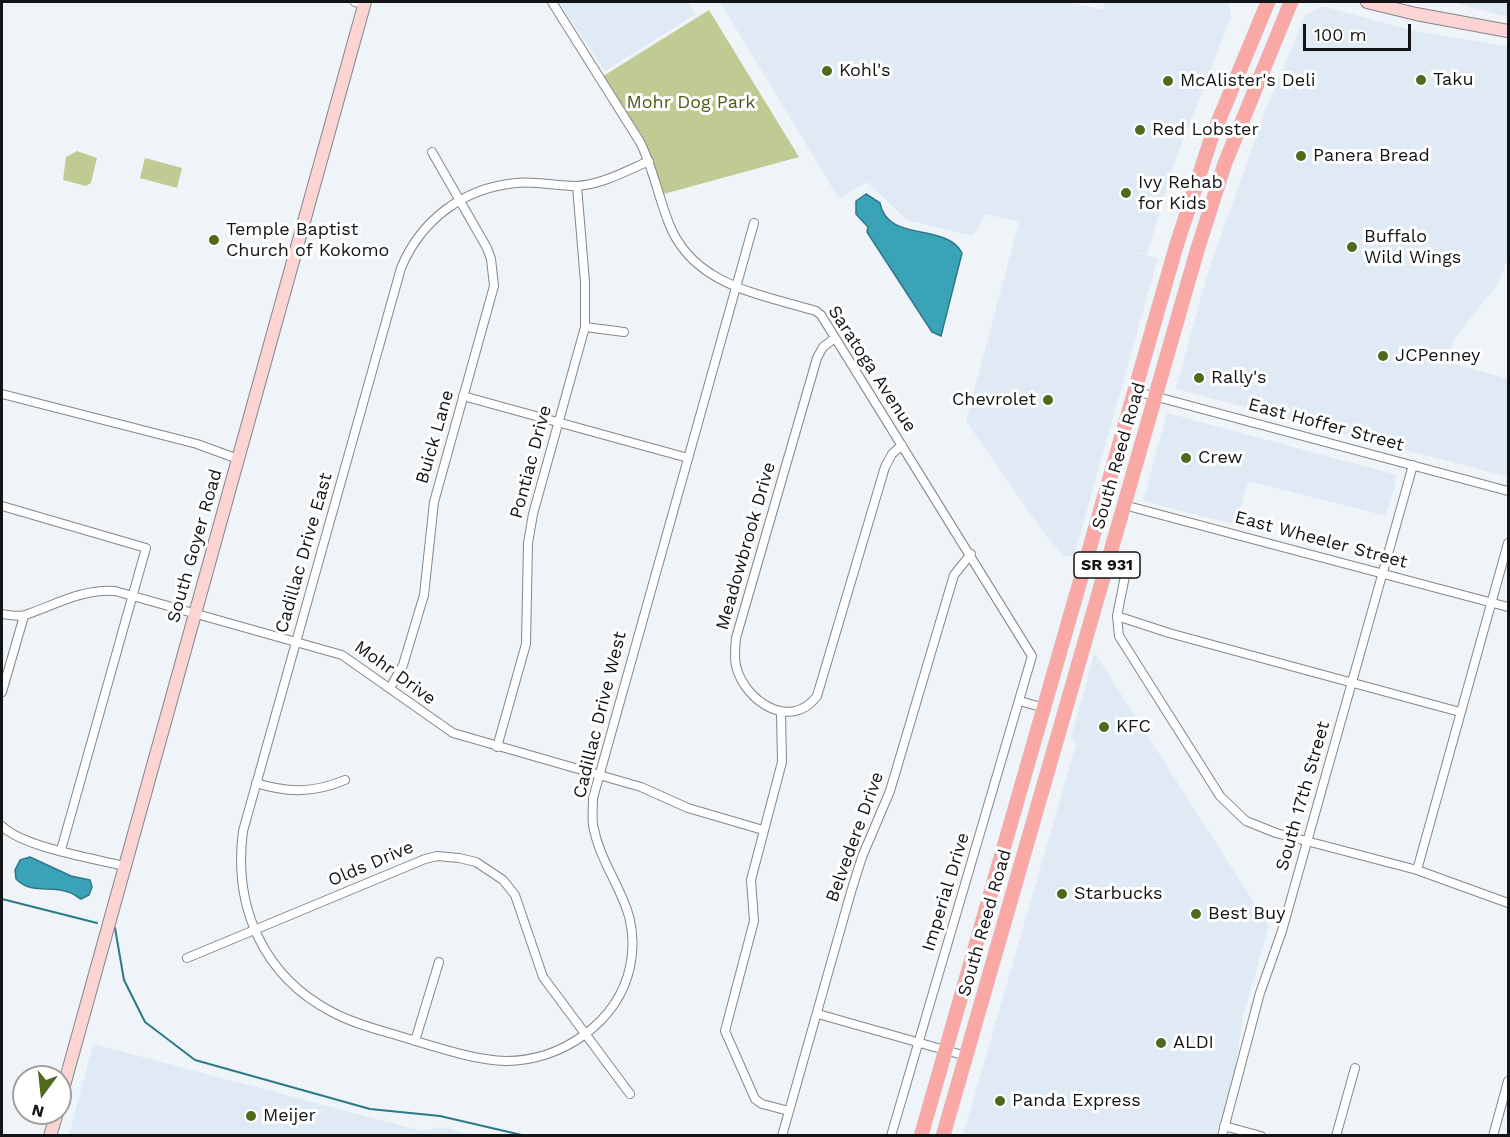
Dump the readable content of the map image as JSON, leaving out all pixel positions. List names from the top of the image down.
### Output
{
  "streets": {
    "main road": ["South Reed Road", "SR 931"],
    "street": [
      "Saratoga Avenue",
      "East Hoffer Street",
      "Buick Lane",
      "Pontiac Drive",
      "East Wheeler Street",
      "South Goyer Road",
      "Meadowbrook Drive",
      "Cadillac Drive East",
      "Mohr Drive",
      "Cadillac Drive West",
      "South 17th Street",
      "Belvedere Drive",
      "Olds Drive",
      "Imperial Drive"
    ]
  },
  "crossings": [
    ["Saratoga Avenue", "Meadowbrook Drive"],
    ["Saratoga Avenue", "Cadillac Drive East"],
    ["Saratoga Avenue", "Cadillac Drive West"],
    ["Saratoga Avenue", "Belvedere Drive"],
    ["Saratoga Avenue", "Imperial Drive"],
    ["East Hoffer Street", "South Reed Road"],
    ["East Hoffer Street", "South 17th Street"],
    ["Buick Lane", "Cadillac Drive East"],
    ["Buick Lane", "Mohr Drive"],
    ["South Reed Road", "East Wheeler Street"],
    ["Pontiac Drive", "Cadillac Drive East"],
    ["Pontiac Drive", "Mohr Drive"],
    ["East Wheeler Street", "South 17th Street"],
    ["South Goyer Road", "Mohr Drive"],
    ["Cadillac Drive East", "Mohr Drive"],
    ["Cadillac Drive East", "Cadillac Drive West"],
    ["Cadillac Drive East", "Olds Drive"],
    ["Mohr Drive", "Cadillac Drive West"],
    ["Cadillac Drive West", "Olds Drive"]
  ],
  "parks": ["Mohr Dog Park"],
  "places": [
    "Kohl's",
    "Taku",
    "McAlister's Deli",
    "Red Lobster",
    "Panera Bread",
    "Ivy Rehab for Kids",
    "Temple Baptist Church of Kokomo",
    "Buffalo Wild Wings",
    "JCPenney",
    "Rally's",
    "Chevrolet",
    "Crew",
    "KFC",
    "Starbucks",
    "Best Buy",
    "ALDI",
    "Panda Express",
    "Meijer"
  ],
  "scale_bar": "100 m",
  "north": "bottom"
}
